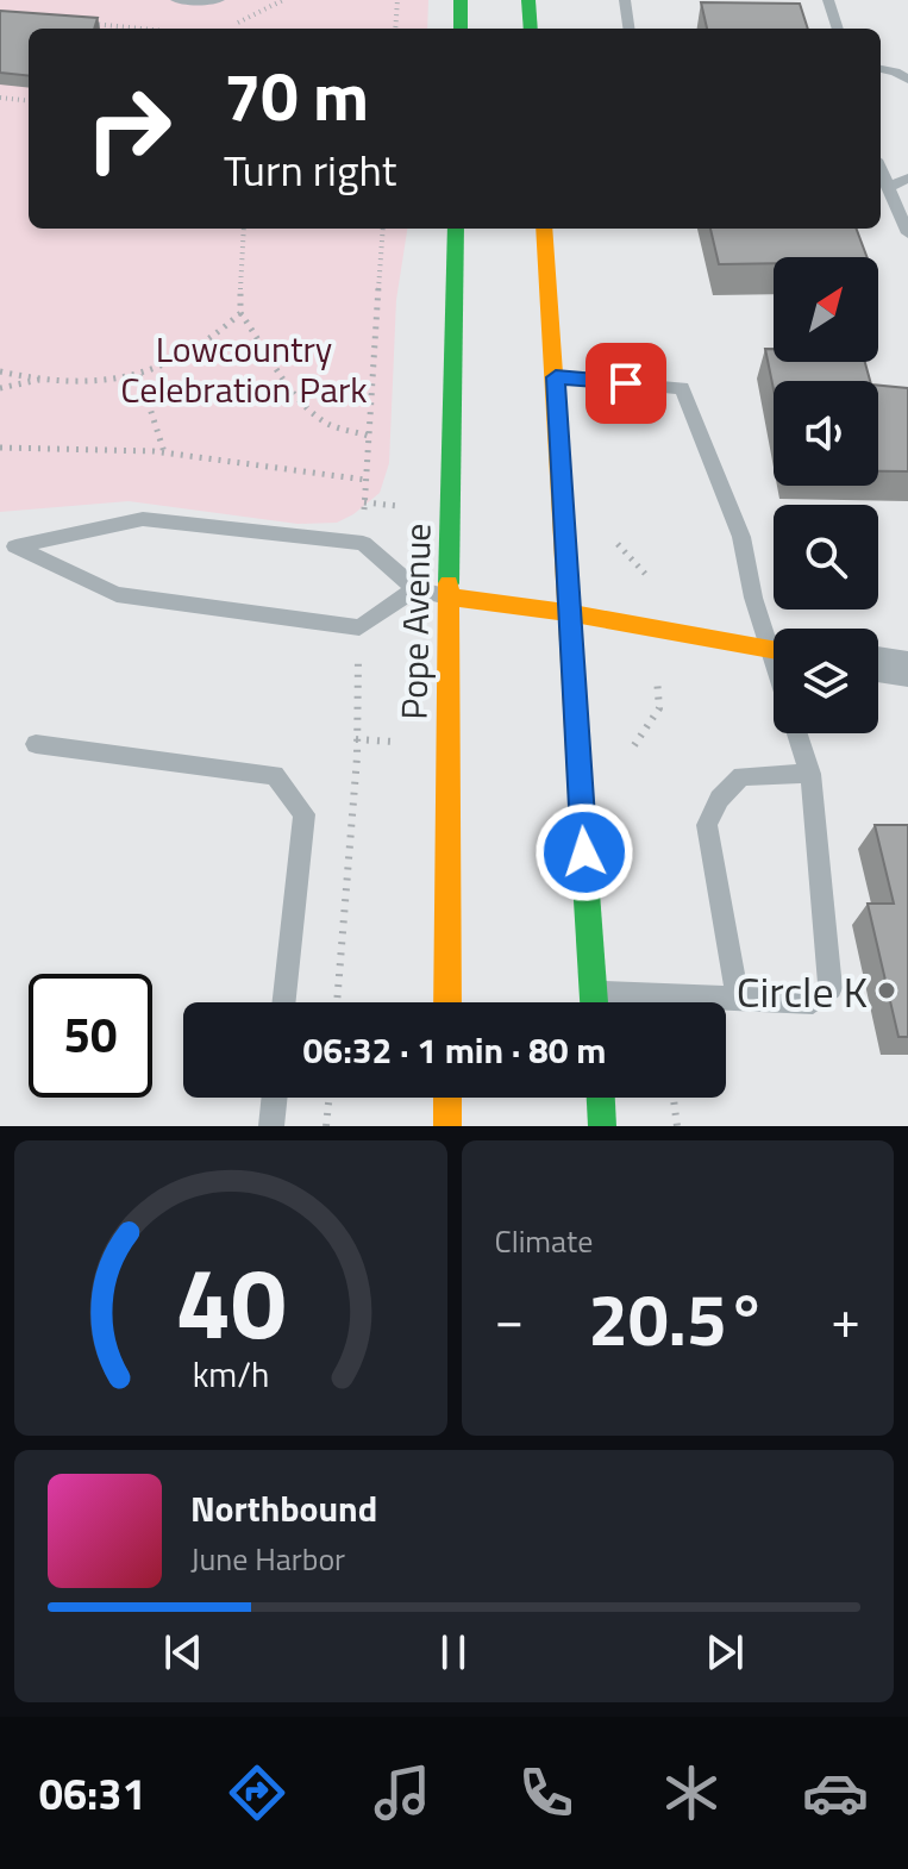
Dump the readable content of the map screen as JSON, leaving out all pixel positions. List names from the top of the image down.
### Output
{
  "streets": {
    "main road": ["Pope Avenue"]
  },
  "parks": ["Lowcountry Celebration Park"],
  "places": ["Circle K"],
  "north": "top right",
  "page": {
    "turn": ["70 m", "Turn right"],
    "limit": "50",
    "trip": "06:32 · 1 min · 80 m",
    "tile": "Climate",
    "heat": ["−", "20.5°", "+"],
    "song": ["Northbound", "June Harbor"],
    "tabs": "06:31",
    "gauge": ["40", "km/h"]
  }
}
